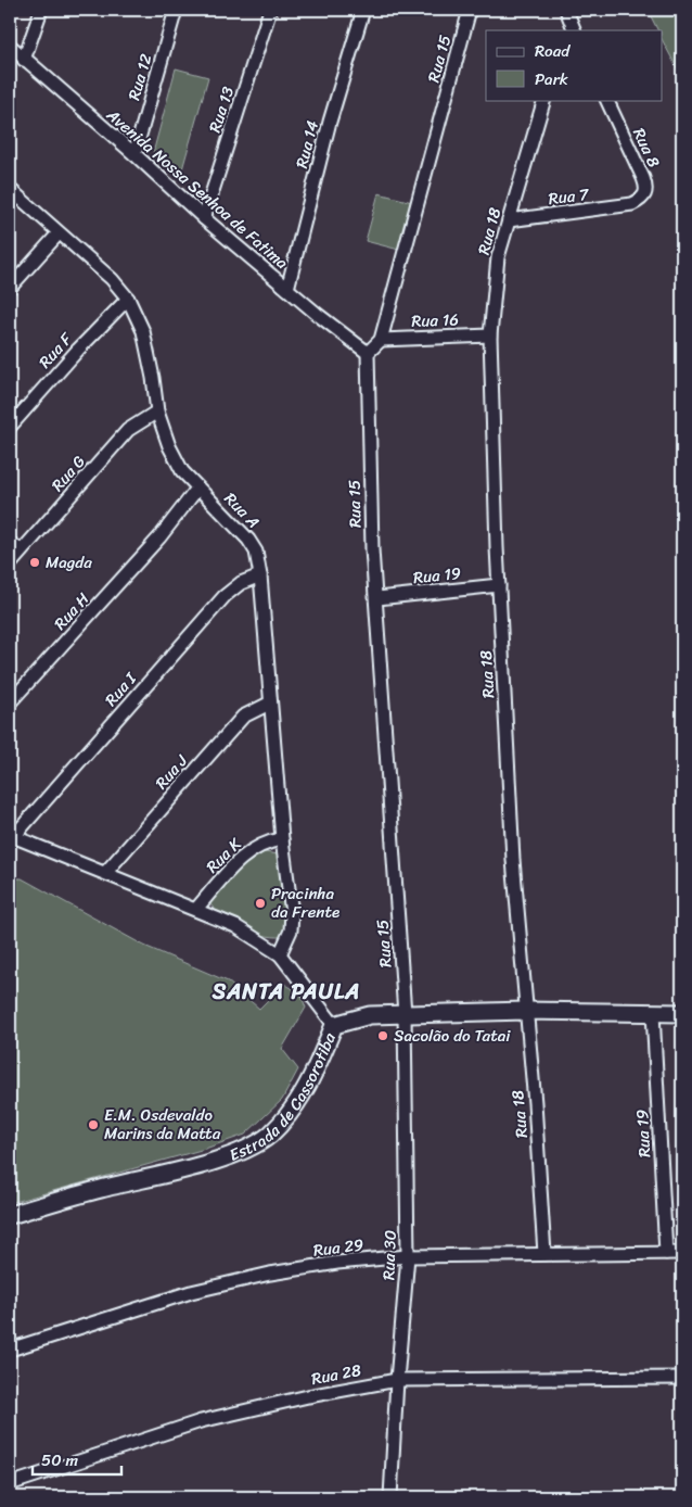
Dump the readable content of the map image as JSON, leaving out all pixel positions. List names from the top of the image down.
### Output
{
  "streets": {
    "main road": ["Estrada de Cassorotiba"],
    "street": [
      "Rua 15",
      "Rua 12",
      "Rua 13",
      "Rua 14",
      "Rua 8",
      "Avenida Nossa Senhoa de Fatima",
      "Rua 7",
      "Rua 18",
      "Rua 16",
      "Rua F",
      "Rua G",
      "Rua A",
      "Rua 19",
      "Rua H",
      "Rua I",
      "Rua J",
      "Rua K",
      "Rua 29",
      "Rua 30",
      "Rua 28"
    ]
  },
  "crossings": [
    ["Rua 15", "Avenida Nossa Senhoa de Fatima"],
    ["Rua 15", "Rua 16"],
    ["Rua 15", "Rua 19"],
    ["Rua 15", "Estrada de Cassorotiba"],
    ["Rua 15", "Rua 30"],
    ["Rua 12", "Avenida Nossa Senhoa de Fatima"],
    ["Rua 13", "Avenida Nossa Senhoa de Fatima"],
    ["Rua 14", "Avenida Nossa Senhoa de Fatima"],
    ["Rua 8", "Rua 7"],
    ["Rua 7", "Rua 18"],
    ["Rua 18", "Rua 16"],
    ["Rua 18", "Rua 19"],
    ["Rua 18", "Estrada de Cassorotiba"],
    ["Rua 18", "Rua 29"],
    ["Rua F", "Rua A"],
    ["Rua G", "Rua A"],
    ["Rua A", "Rua H"],
    ["Rua A", "Rua I"],
    ["Rua A", "Rua J"],
    ["Rua A", "Rua K"],
    ["Rua 19", "Estrada de Cassorotiba"],
    ["Rua 19", "Rua 29"],
    ["Estrada de Cassorotiba", "Rua 30"],
    ["Rua 29", "Rua 30"],
    ["Rua 30", "Rua 28"]
  ],
  "districts": ["SANTA PAULA"],
  "places": [
    "Magda",
    "Pracinha da Frente",
    "Sacolão do Tatai",
    "E.M. Osdevaldo Marins da Matta"
  ],
  "legend": ["Road", "Park"],
  "scale_bar": "50 m"
}
